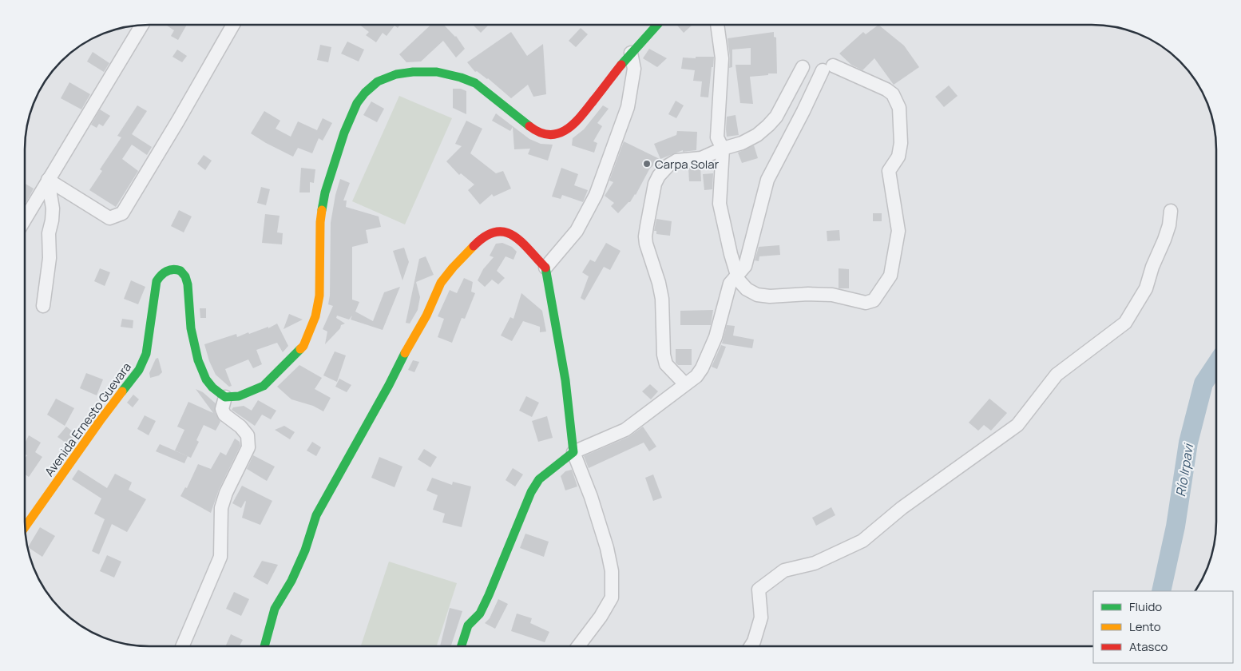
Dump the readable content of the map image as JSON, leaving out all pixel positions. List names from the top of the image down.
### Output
{
  "streets": {
    "main road": ["Avenida Ernesto Guevara"]
  },
  "water": ["Río Irpavi"],
  "places": ["Carpa Solar"],
  "legend": ["Fluido", "Lento", "Atasco"]
}
